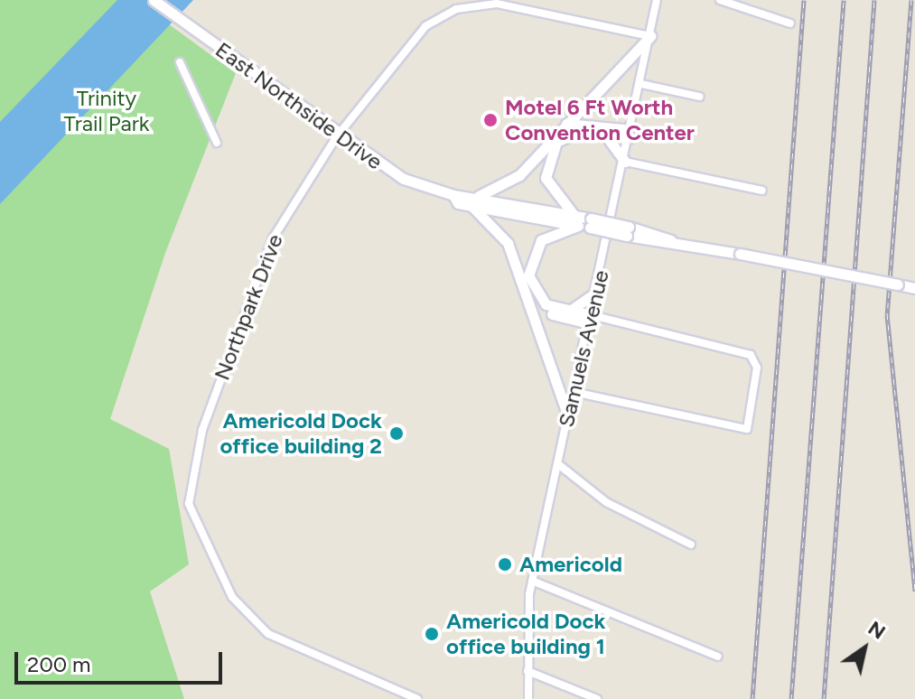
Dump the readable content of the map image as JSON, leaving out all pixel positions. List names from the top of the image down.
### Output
{
  "streets": {
    "street": ["East Northside Drive", "Northpark Drive", "Samuels Avenue"]
  },
  "crossings": [
    ["East Northside Drive", "Northpark Drive"],
    ["Northpark Drive", "Samuels Avenue"]
  ],
  "parks": ["Trinity Trail Park"],
  "places": [
    "Motel 6 Ft Worth Convention Center",
    "Americold Dock office building 2",
    "Americold",
    "Americold Dock office building 1"
  ],
  "scale_bar": "200 m",
  "north": "top right"
}
